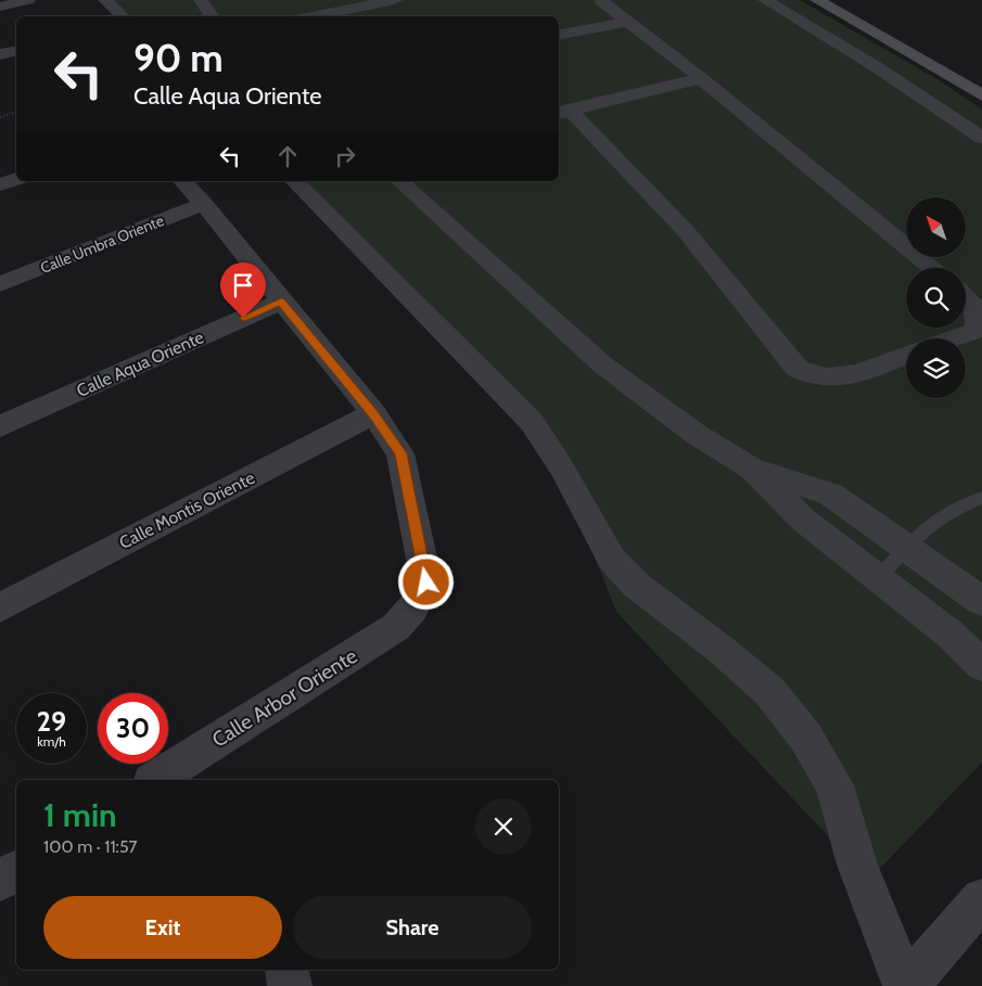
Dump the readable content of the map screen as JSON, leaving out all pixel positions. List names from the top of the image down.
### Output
{
  "streets": {
    "street": [
      "Calle Umbra Oriente",
      "Calle Aqua Oriente",
      "Calle Montis Oriente",
      "Calle Arbor Oriente"
    ]
  },
  "crossings": [
    ["Calle Umbra Oriente", "Calle Arbor Oriente"],
    ["Calle Aqua Oriente", "Calle Arbor Oriente"],
    ["Calle Montis Oriente", "Calle Arbor Oriente"]
  ],
  "north": "top left",
  "page": {
    "turn": ["90 m", "Calle Aqua Oriente"],
    "speed": "29 km/h",
    "limit": "30",
    "heading": ["1 min", "100 m · 11:57"],
    "buttons": ["Exit", "Share"]
  }
}
